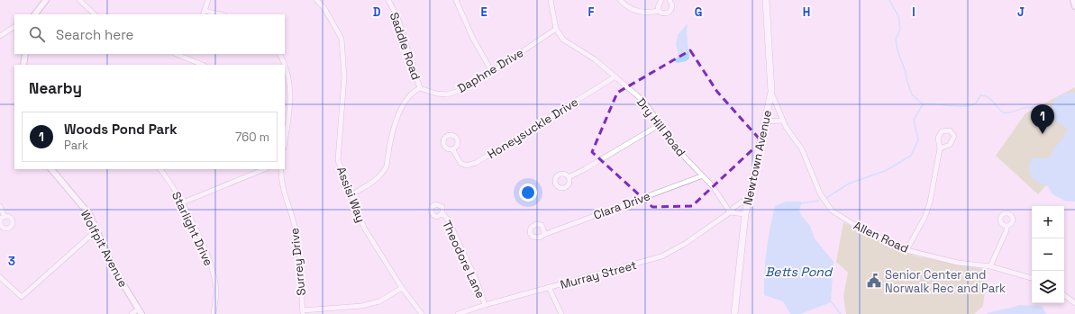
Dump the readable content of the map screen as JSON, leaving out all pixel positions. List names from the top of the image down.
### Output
{
  "streets": {
    "main road": ["Newtown Avenue"],
    "street": [
      "Saddle Road",
      "Daphne Drive",
      "Dry Hill Road",
      "Honeysuckle Drive",
      "Assisi Way",
      "Clara Drive",
      "Starlight Drive",
      "Allen Road",
      "Wolfpit Avenue",
      "Theodore Lane",
      "Surrey Drive",
      "Murray Street"
    ]
  },
  "crossings": [
    ["Saddle Road", "Daphne Drive"],
    ["Saddle Road", "Assisi Way"],
    ["Daphne Drive", "Dry Hill Road"],
    ["Dry Hill Road", "Honeysuckle Drive"],
    ["Dry Hill Road", "Clara Drive"],
    ["Dry Hill Road", "Murray Street"],
    ["Newtown Avenue", "Allen Road"],
    ["Newtown Avenue", "Murray Street"],
    ["Theodore Lane", "Murray Street"]
  ],
  "water": ["Betts Pond"],
  "places": {
    "public building": ["Senior Center and Norwalk Rec and Park"]
  },
  "page": {
    "search": "Search here",
    "heading": "Nearby",
    "pins": "1",
    "list": [
      {
        "mark": "1",
        "name": "Woods Pond Park",
        "note": "Park",
        "value": "760 m"
      }
    ],
    "map_buttons": ["+", "−"]
  },
  "grid": {
    "columns": [
      "D",
      "E",
      "F",
      "G",
      "H",
      "I",
      "J"
    ],
    "rows": ["3"]
  }
}
